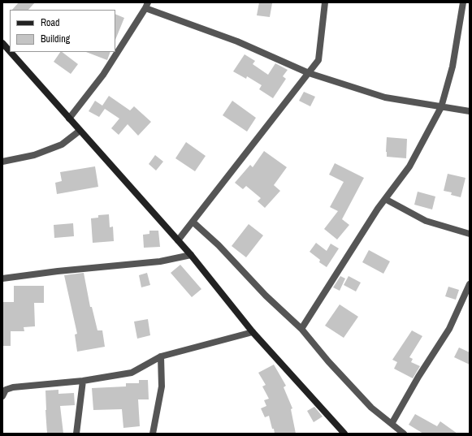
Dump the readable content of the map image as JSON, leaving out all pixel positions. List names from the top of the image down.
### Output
{
  "legend": ["Road", "Building"]
}
